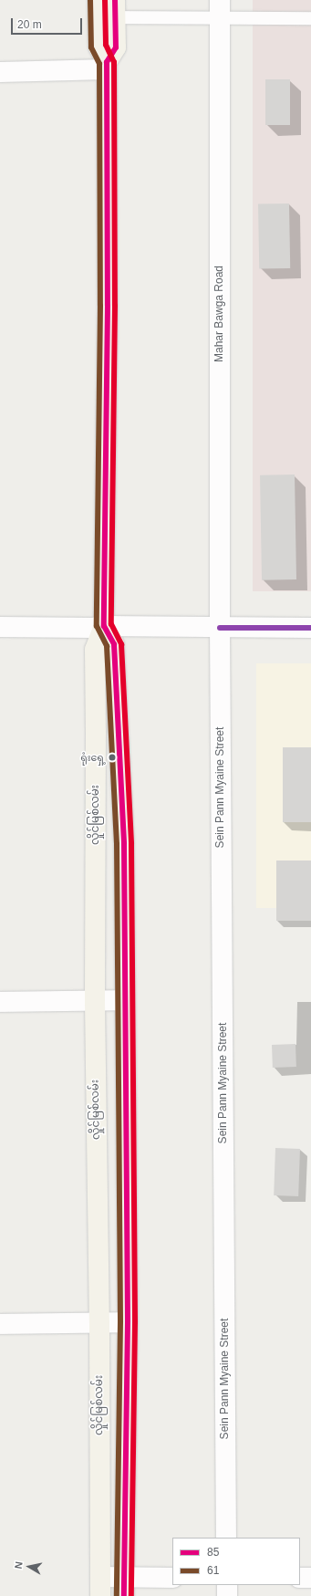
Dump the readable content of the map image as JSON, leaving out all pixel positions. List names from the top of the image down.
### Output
{
  "streets": {
    "main road": ["လှိုင်မြစ်လမ်း"],
    "street": ["Mahar Bawga Road", "Sein Pann Myaine Street"]
  },
  "crossings": [
    ["Mahar Bawga Road", "Sein Pann Myaine Street"]
  ],
  "places": ["ရုံးရှေ့"],
  "lines": ["transit line 85", "transit line 61"],
  "legend": ["85", "61"],
  "scale_bar": "20 m",
  "north": "left"
}
